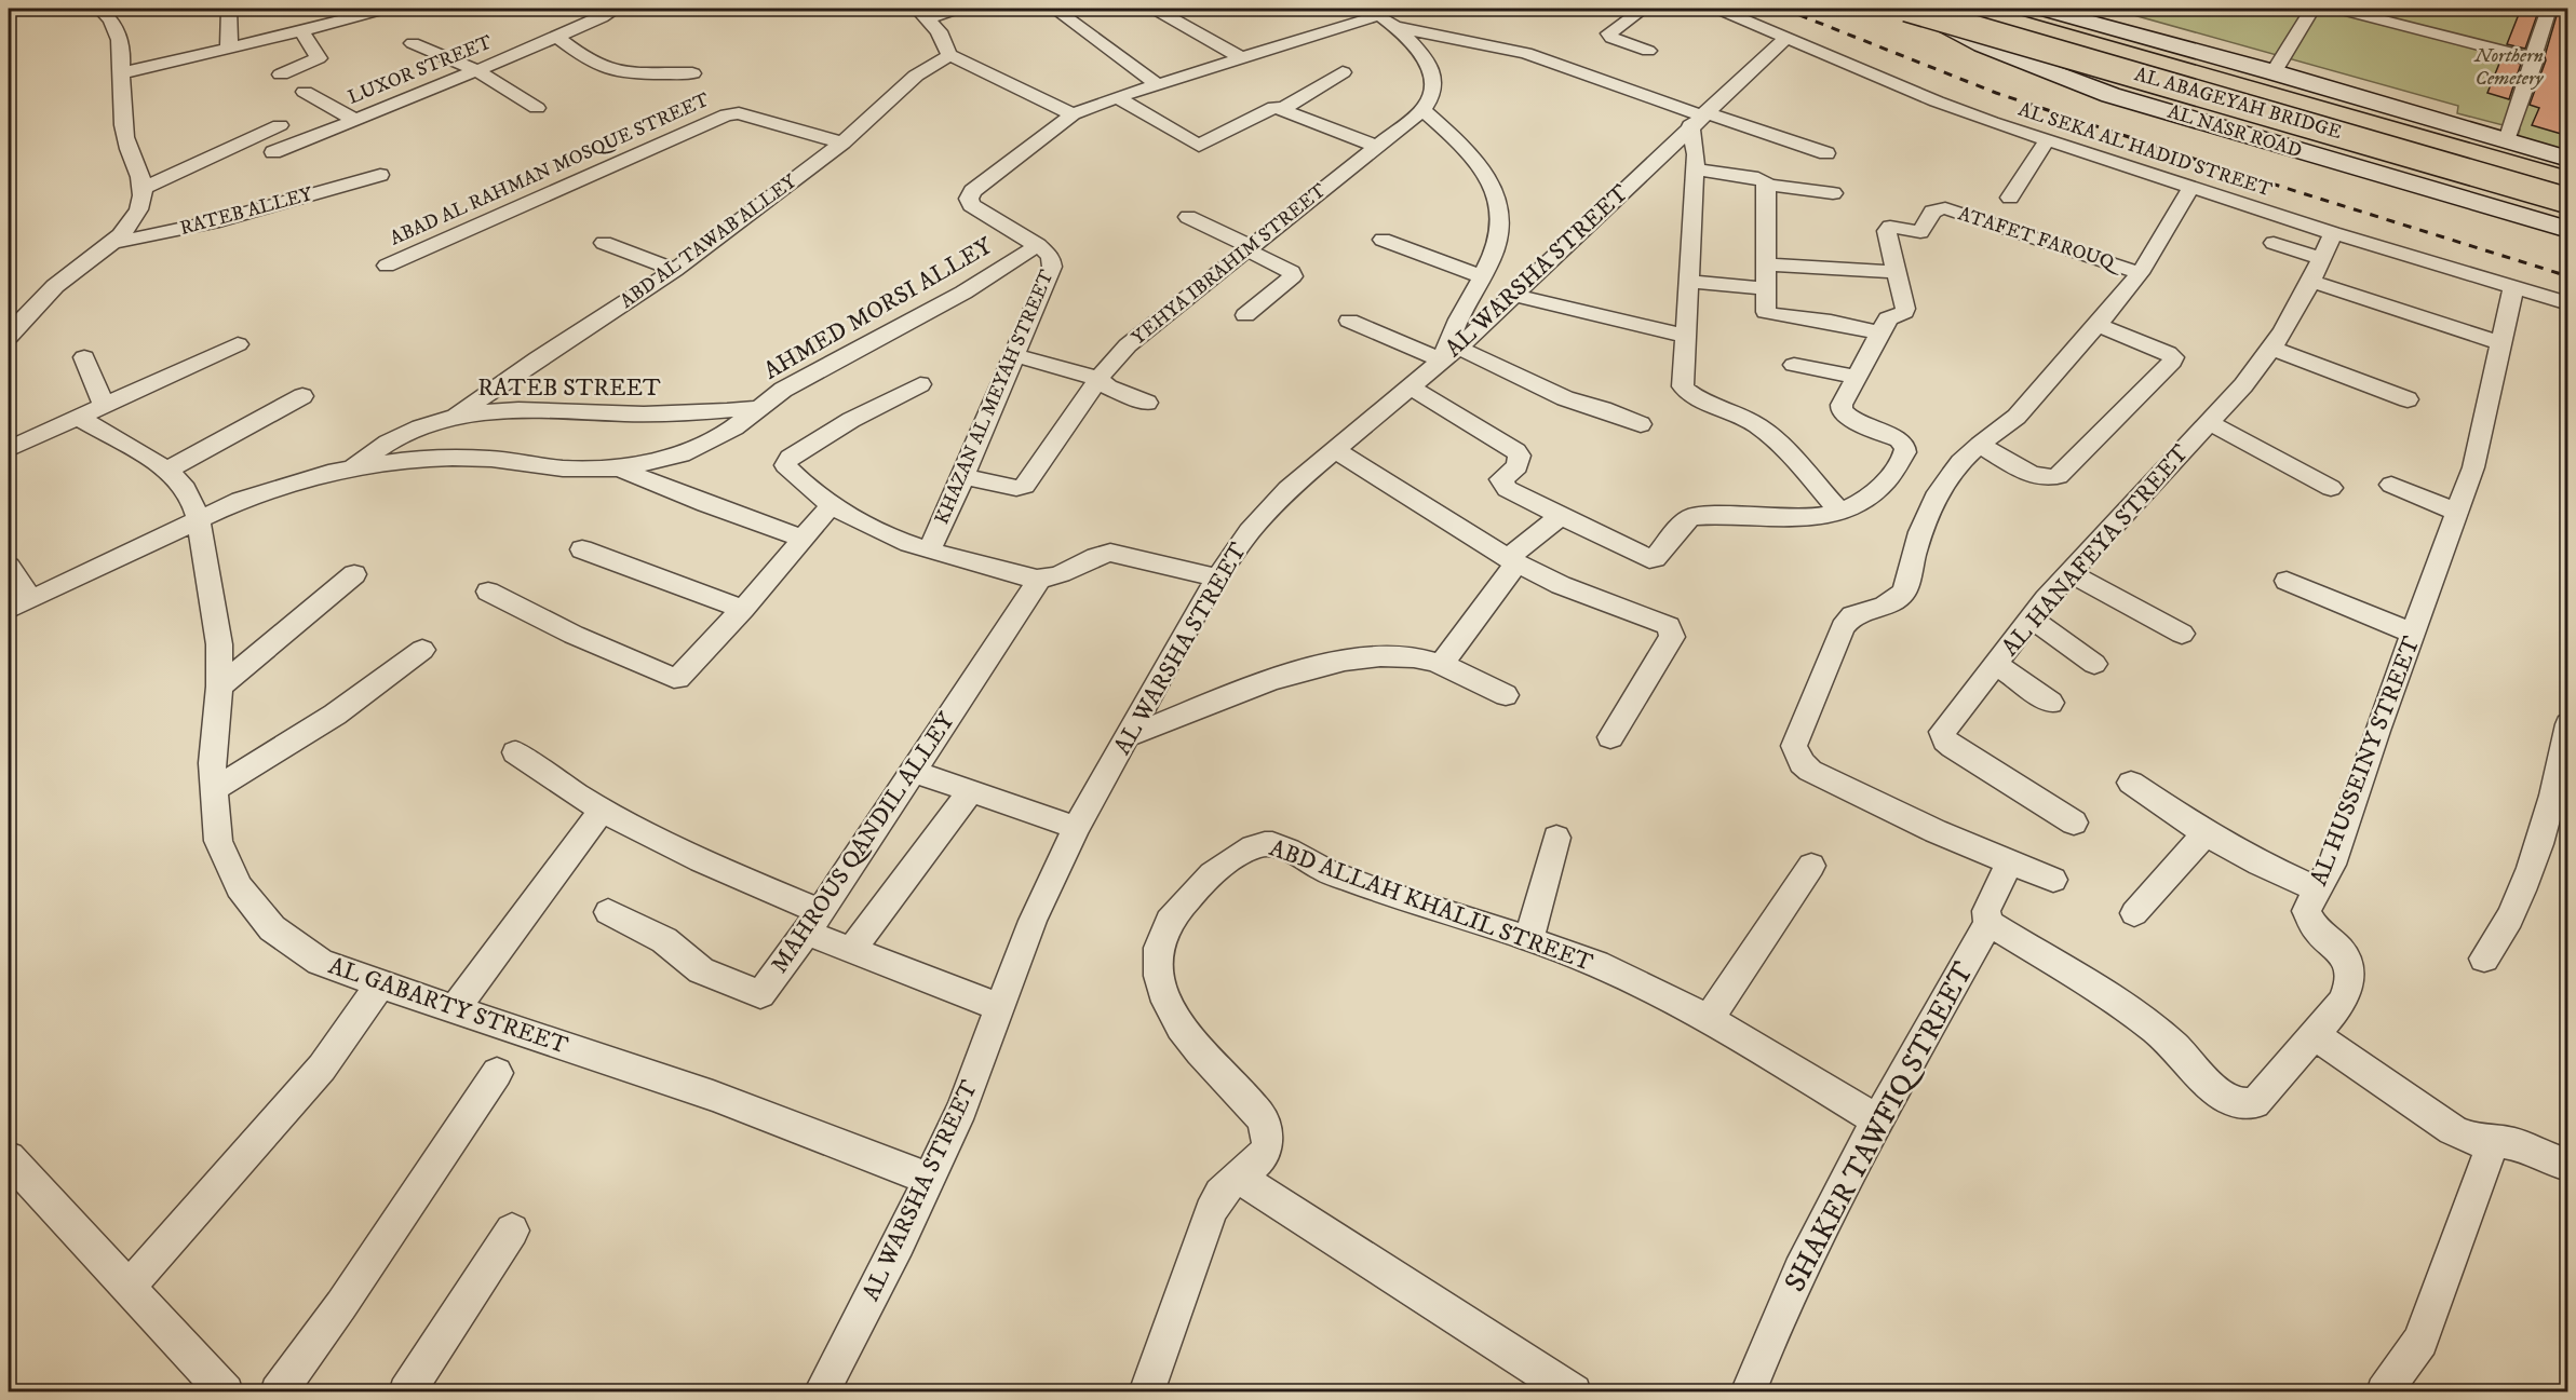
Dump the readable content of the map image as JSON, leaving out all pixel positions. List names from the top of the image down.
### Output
{
  "streets": {
    "highway": ["AL ABAGEYAH BRIDGE"],
    "street": [
      "LUXOR STREET",
      "AL NASR ROAD",
      "AL SEKA AL HADID STREET",
      "ABAD AL RAHMAN MOSQUE STREET",
      "RATEB ALLEY",
      "ATAFET FAROUQ",
      "ABD AL TAWAB ALLEY",
      "YEHYA IBRAHIM STREET",
      "AL WARSHA STREET",
      "AHMED MORSI ALLEY",
      "RATEB STREET",
      "KHAZAN AL MEYAH STREET",
      "AL HANAFEYA STREET",
      "AL HUSSEINY STREET",
      "MAHROUS QANDIL ALLEY",
      "ABD ALLAH KHALIL STREET",
      "AL GABARTY STREET",
      "SHAKER TAWFIQ STREET"
    ]
  },
  "crossings": [
    ["AL SEKA AL HADID STREET", "AL WARSHA STREET"],
    ["AL SEKA AL HADID STREET", "AL HANAFEYA STREET"],
    ["AL SEKA AL HADID STREET", "AL HUSSEINY STREET"],
    ["ABAD AL RAHMAN MOSQUE STREET", "ABD AL TAWAB ALLEY"],
    ["ABD AL TAWAB ALLEY", "RATEB STREET"],
    ["YEHYA IBRAHIM STREET", "KHAZAN AL MEYAH STREET"],
    ["AL WARSHA STREET", "AL GABARTY STREET"],
    ["AHMED MORSI ALLEY", "RATEB STREET"],
    ["AHMED MORSI ALLEY", "KHAZAN AL MEYAH STREET"],
    ["AHMED MORSI ALLEY", "AL GABARTY STREET"],
    ["AL HUSSEINY STREET", "SHAKER TAWFIQ STREET"],
    ["ABD ALLAH KHALIL STREET", "SHAKER TAWFIQ STREET"]
  ],
  "parks": ["Northern Cemetery"]
}
